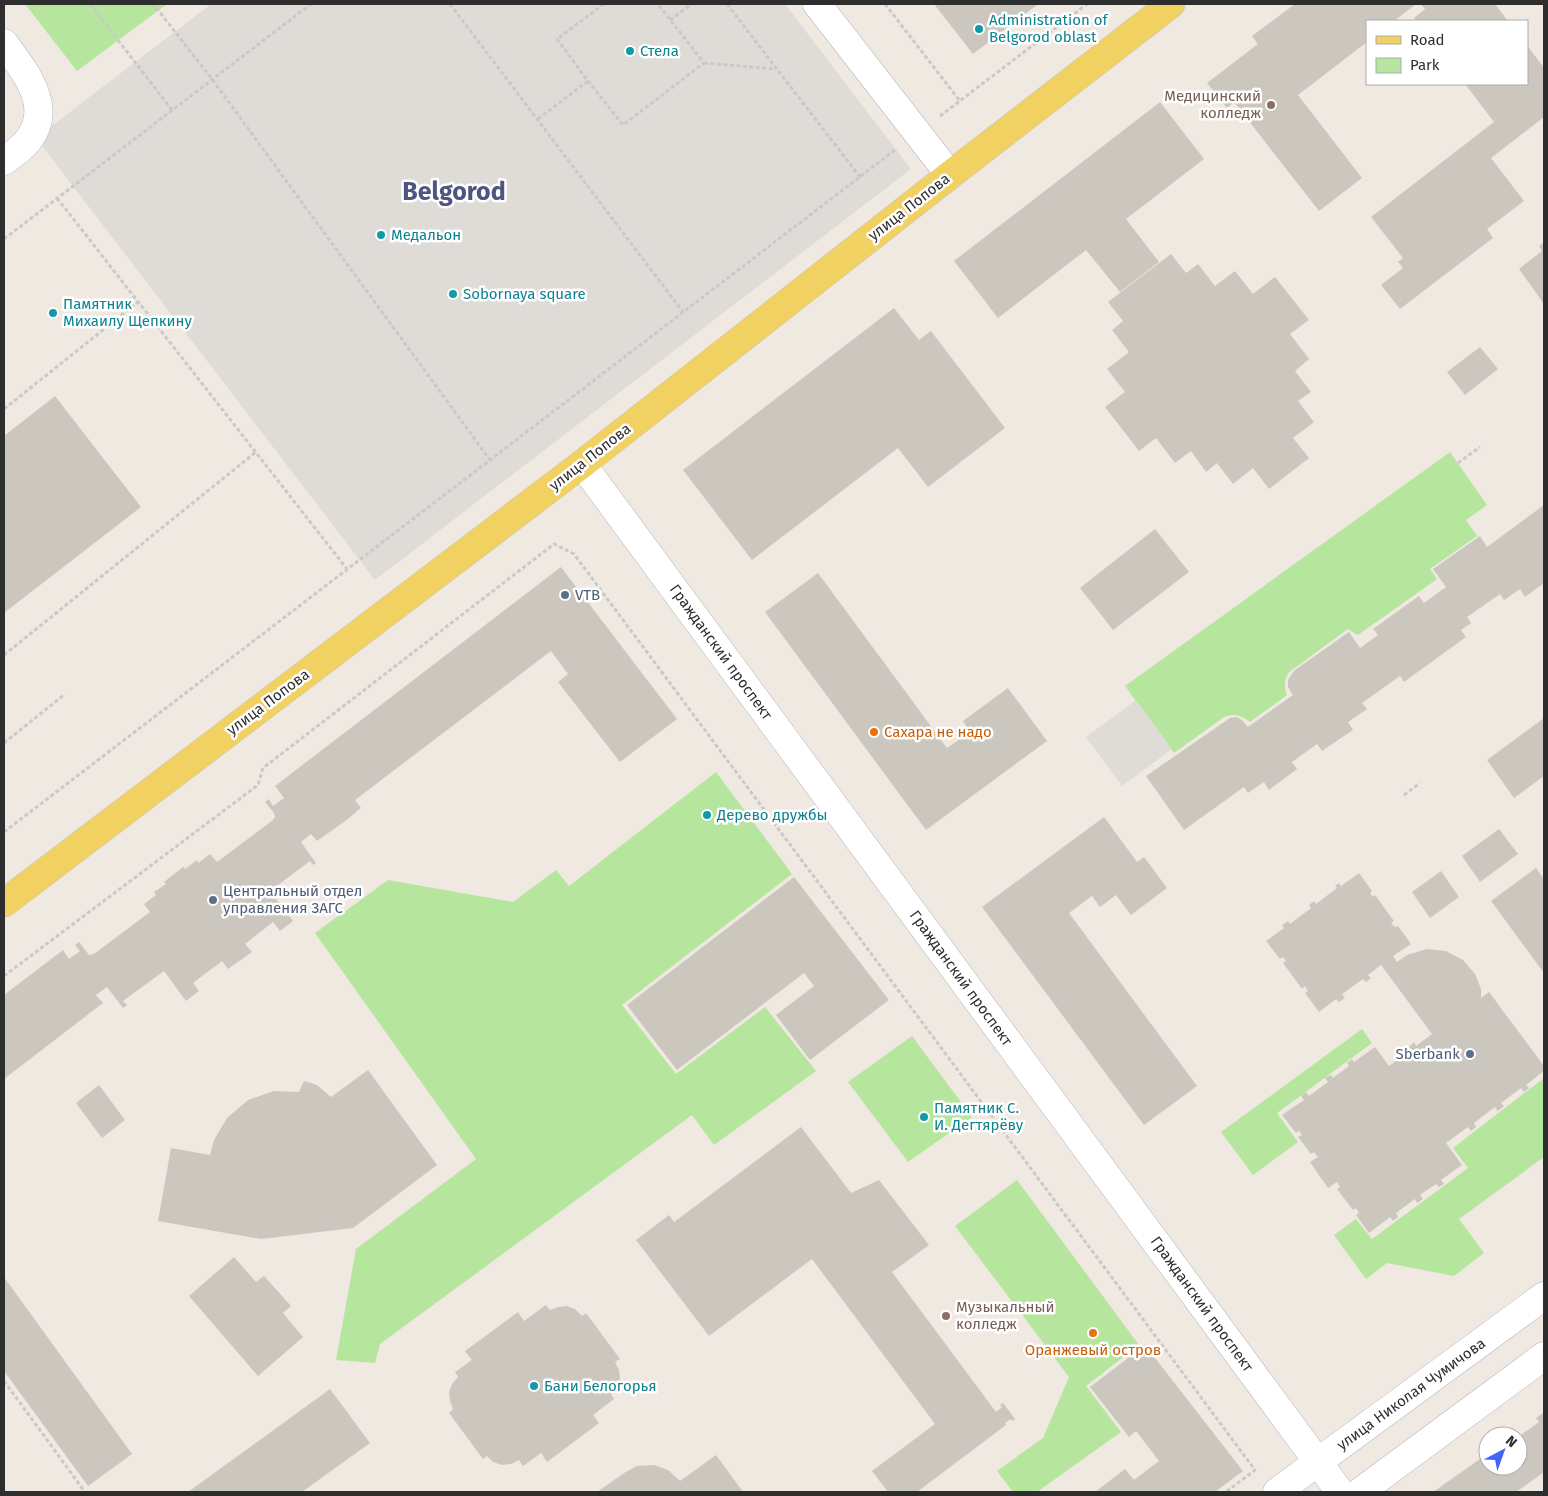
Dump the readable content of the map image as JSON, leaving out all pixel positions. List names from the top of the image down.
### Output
{
  "streets": {
    "main road": ["улица Попова"],
    "street": ["Гражданский проспект", "улица Николая Чумичова"]
  },
  "crossings": [
    ["улица Попова", "Гражданский проспект"],
    ["Гражданский проспект", "улица Николая Чумичова"]
  ],
  "districts": ["Belgorod"],
  "places": [
    "Administration of Belgorod oblast",
    "Стела",
    "Медицинский колледж",
    "Медальон",
    "Sobornaya square",
    "Памятник Михаилу Щепкину",
    "VTB",
    "Сахара не надо",
    "Дерево дружбы",
    "Центральный отдел управления ЗАГС",
    "Sberbank",
    "Памятник С. И. Дегтярёву",
    "Музыкальный колледж",
    "Оранжевый остров",
    "Бани Белогорья"
  ],
  "legend": ["Road", "Park"],
  "north": "top right"
}
